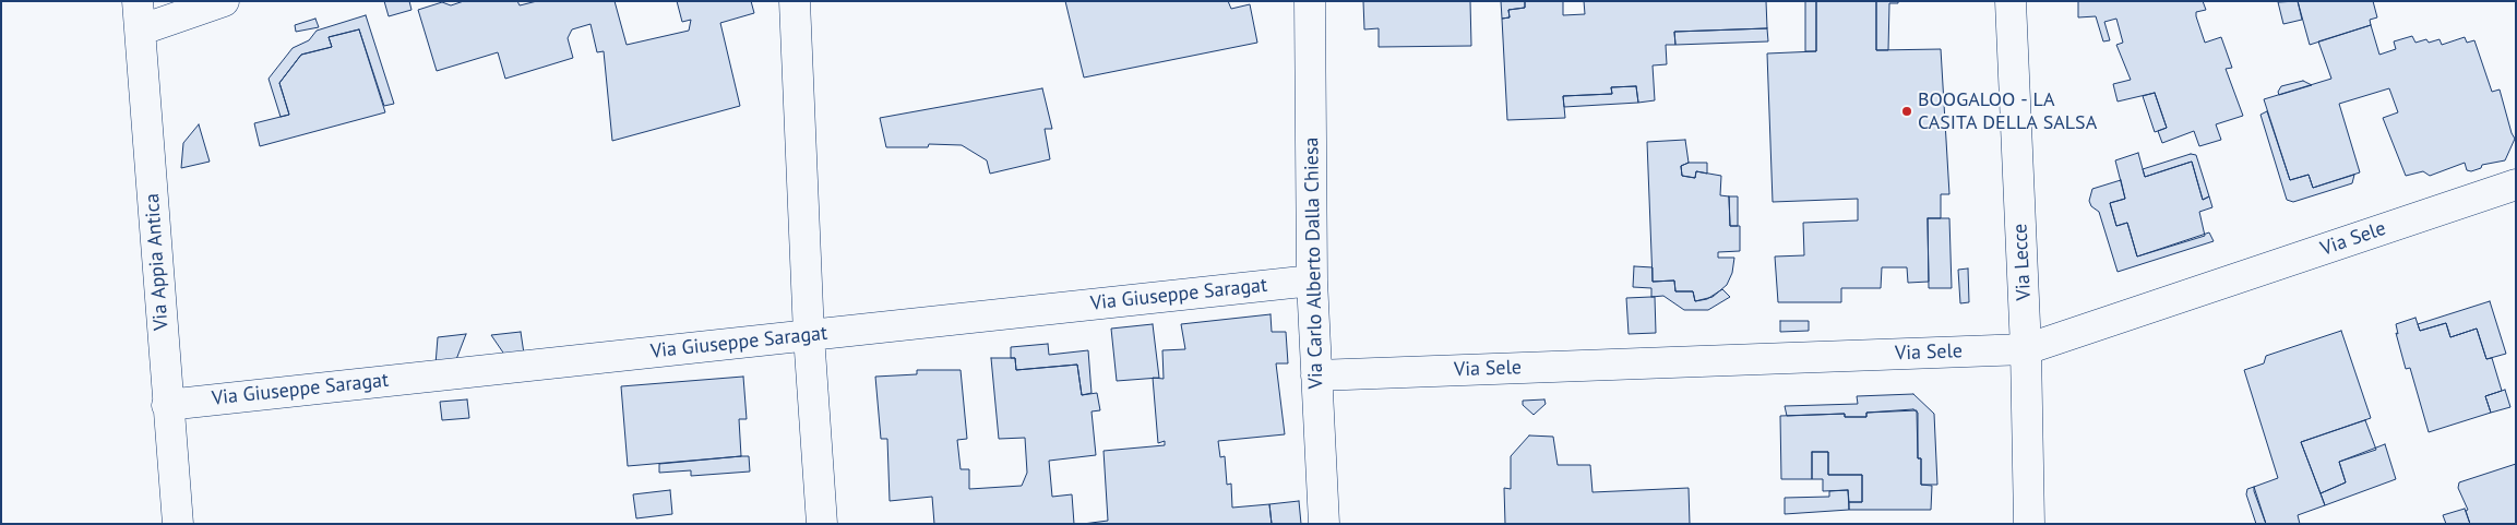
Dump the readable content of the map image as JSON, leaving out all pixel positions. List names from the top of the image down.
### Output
{
  "streets": {
    "street": [
      "Via Sele",
      "Via Appia Antica",
      "Via Lecce",
      "Via Carlo Alberto Dalla Chiesa",
      "Via Giuseppe Saragat"
    ]
  },
  "crossings": [
    ["Via Sele", "Via Lecce"],
    ["Via Sele", "Via Carlo Alberto Dalla Chiesa"],
    ["Via Appia Antica", "Via Giuseppe Saragat"],
    ["Via Carlo Alberto Dalla Chiesa", "Via Giuseppe Saragat"]
  ],
  "places": ["BOOGALOO - LA CASITA DELLA SALSA"]
}
